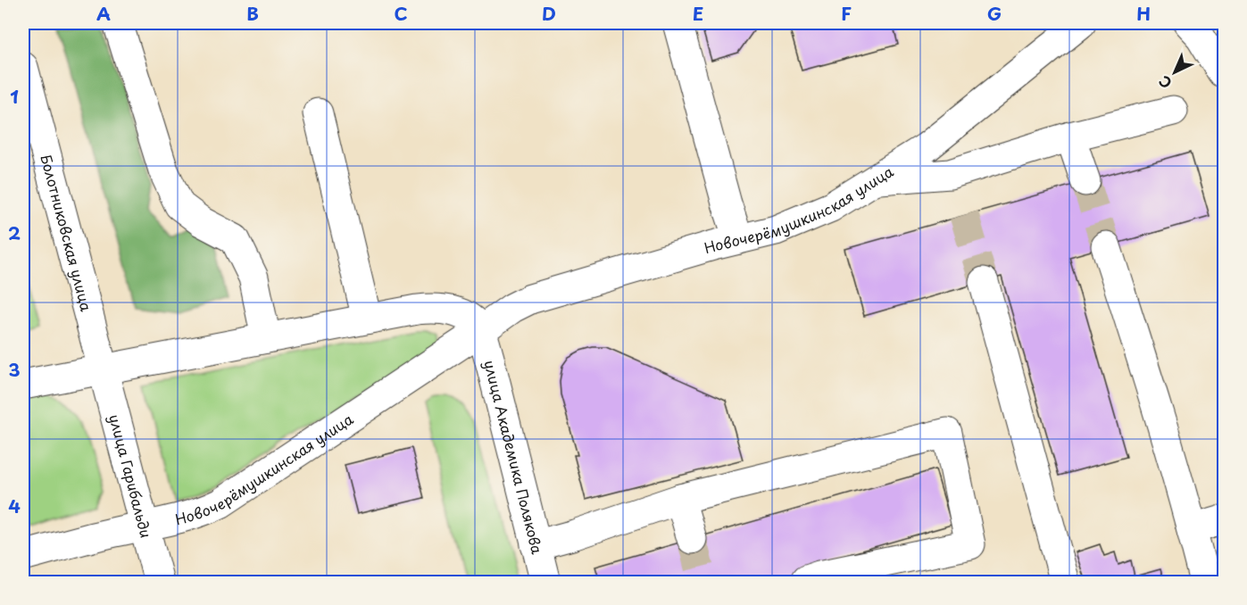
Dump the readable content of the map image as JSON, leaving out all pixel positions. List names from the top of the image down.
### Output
{
  "streets": {
    "street": [
      "Новочерёмушкинская улица",
      "Болотниковская улица",
      "улица Академика Полякова",
      "улица Гарибальди"
    ]
  },
  "crossings": [
    ["Новочерёмушкинская улица", "улица Академика Полякова"],
    ["Новочерёмушкинская улица", "улица Гарибальди"],
    ["Болотниковская улица", "улица Гарибальди"]
  ],
  "north": "bottom left",
  "grid": {
    "columns": [
      "A",
      "B",
      "C",
      "D",
      "E",
      "F",
      "G",
      "H"
    ],
    "rows": [
      "1",
      "2",
      "3",
      "4"
    ]
  }
}
